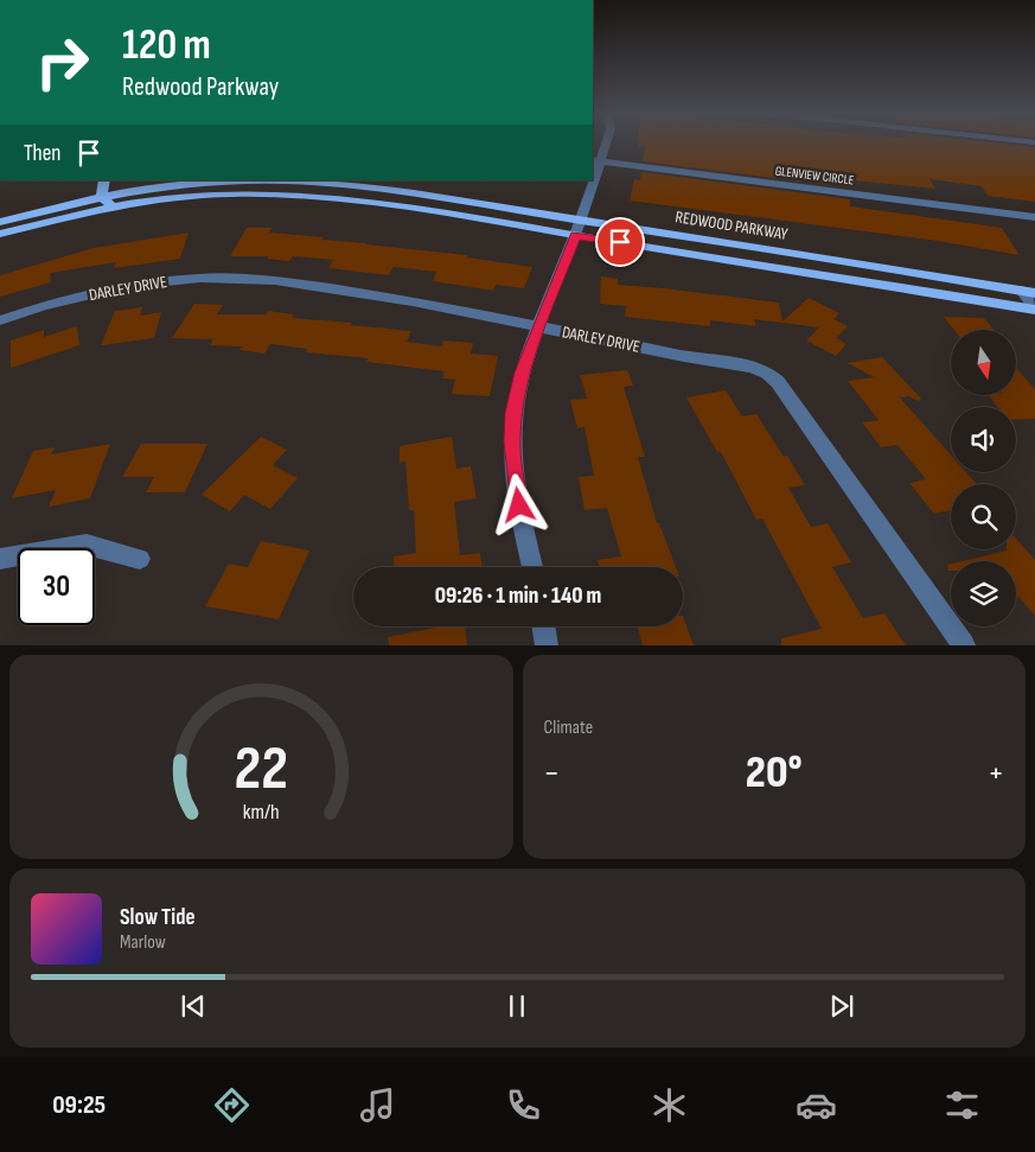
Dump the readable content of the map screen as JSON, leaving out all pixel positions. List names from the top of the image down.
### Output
{
  "streets": {
    "main road": ["REDWOOD PARKWAY"],
    "street": ["GLENVIEW CIRCLE", "DARLEY DRIVE"]
  },
  "north": "bottom",
  "page": {
    "turn": ["120 m", "Redwood Parkway"],
    "then": "Then",
    "limit": "30",
    "trip": "09:26 · 1 min · 140 m",
    "tile": "Climate",
    "heat": ["−", "20°", "+"],
    "song": ["Slow Tide", "Marlow"],
    "tabs": "09:25",
    "gauge": ["22", "km/h"]
  }
}
